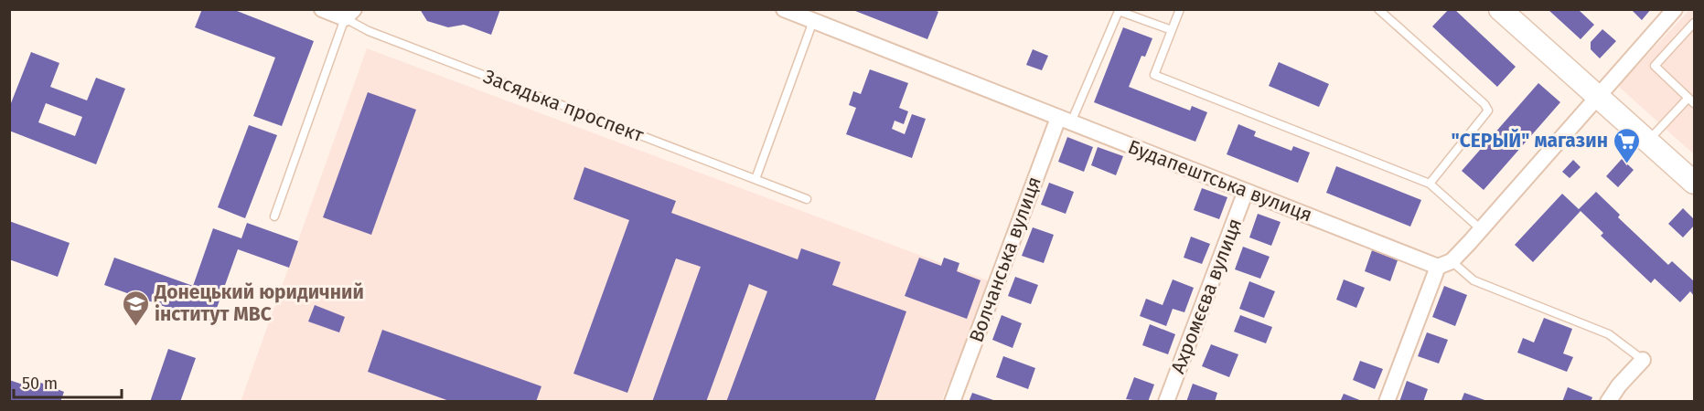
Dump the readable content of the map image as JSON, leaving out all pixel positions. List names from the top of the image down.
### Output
{
  "streets": {
    "street": [
      "Засядька проспект",
      "Будапештська вулиця",
      "Волчанська вулиця",
      "Ахромєєва вулиця"
    ]
  },
  "crossings": [
    ["Будапештська вулиця", "Волчанська вулиця"],
    ["Будапештська вулиця", "Ахромєєва вулиця"]
  ],
  "places": {
    "supermarket": ["\"СЕРЫЙ\" магазин"],
    "school or university": ["Донецький юридичний інститут МВС"]
  },
  "scale_bar": "50 m"
}
